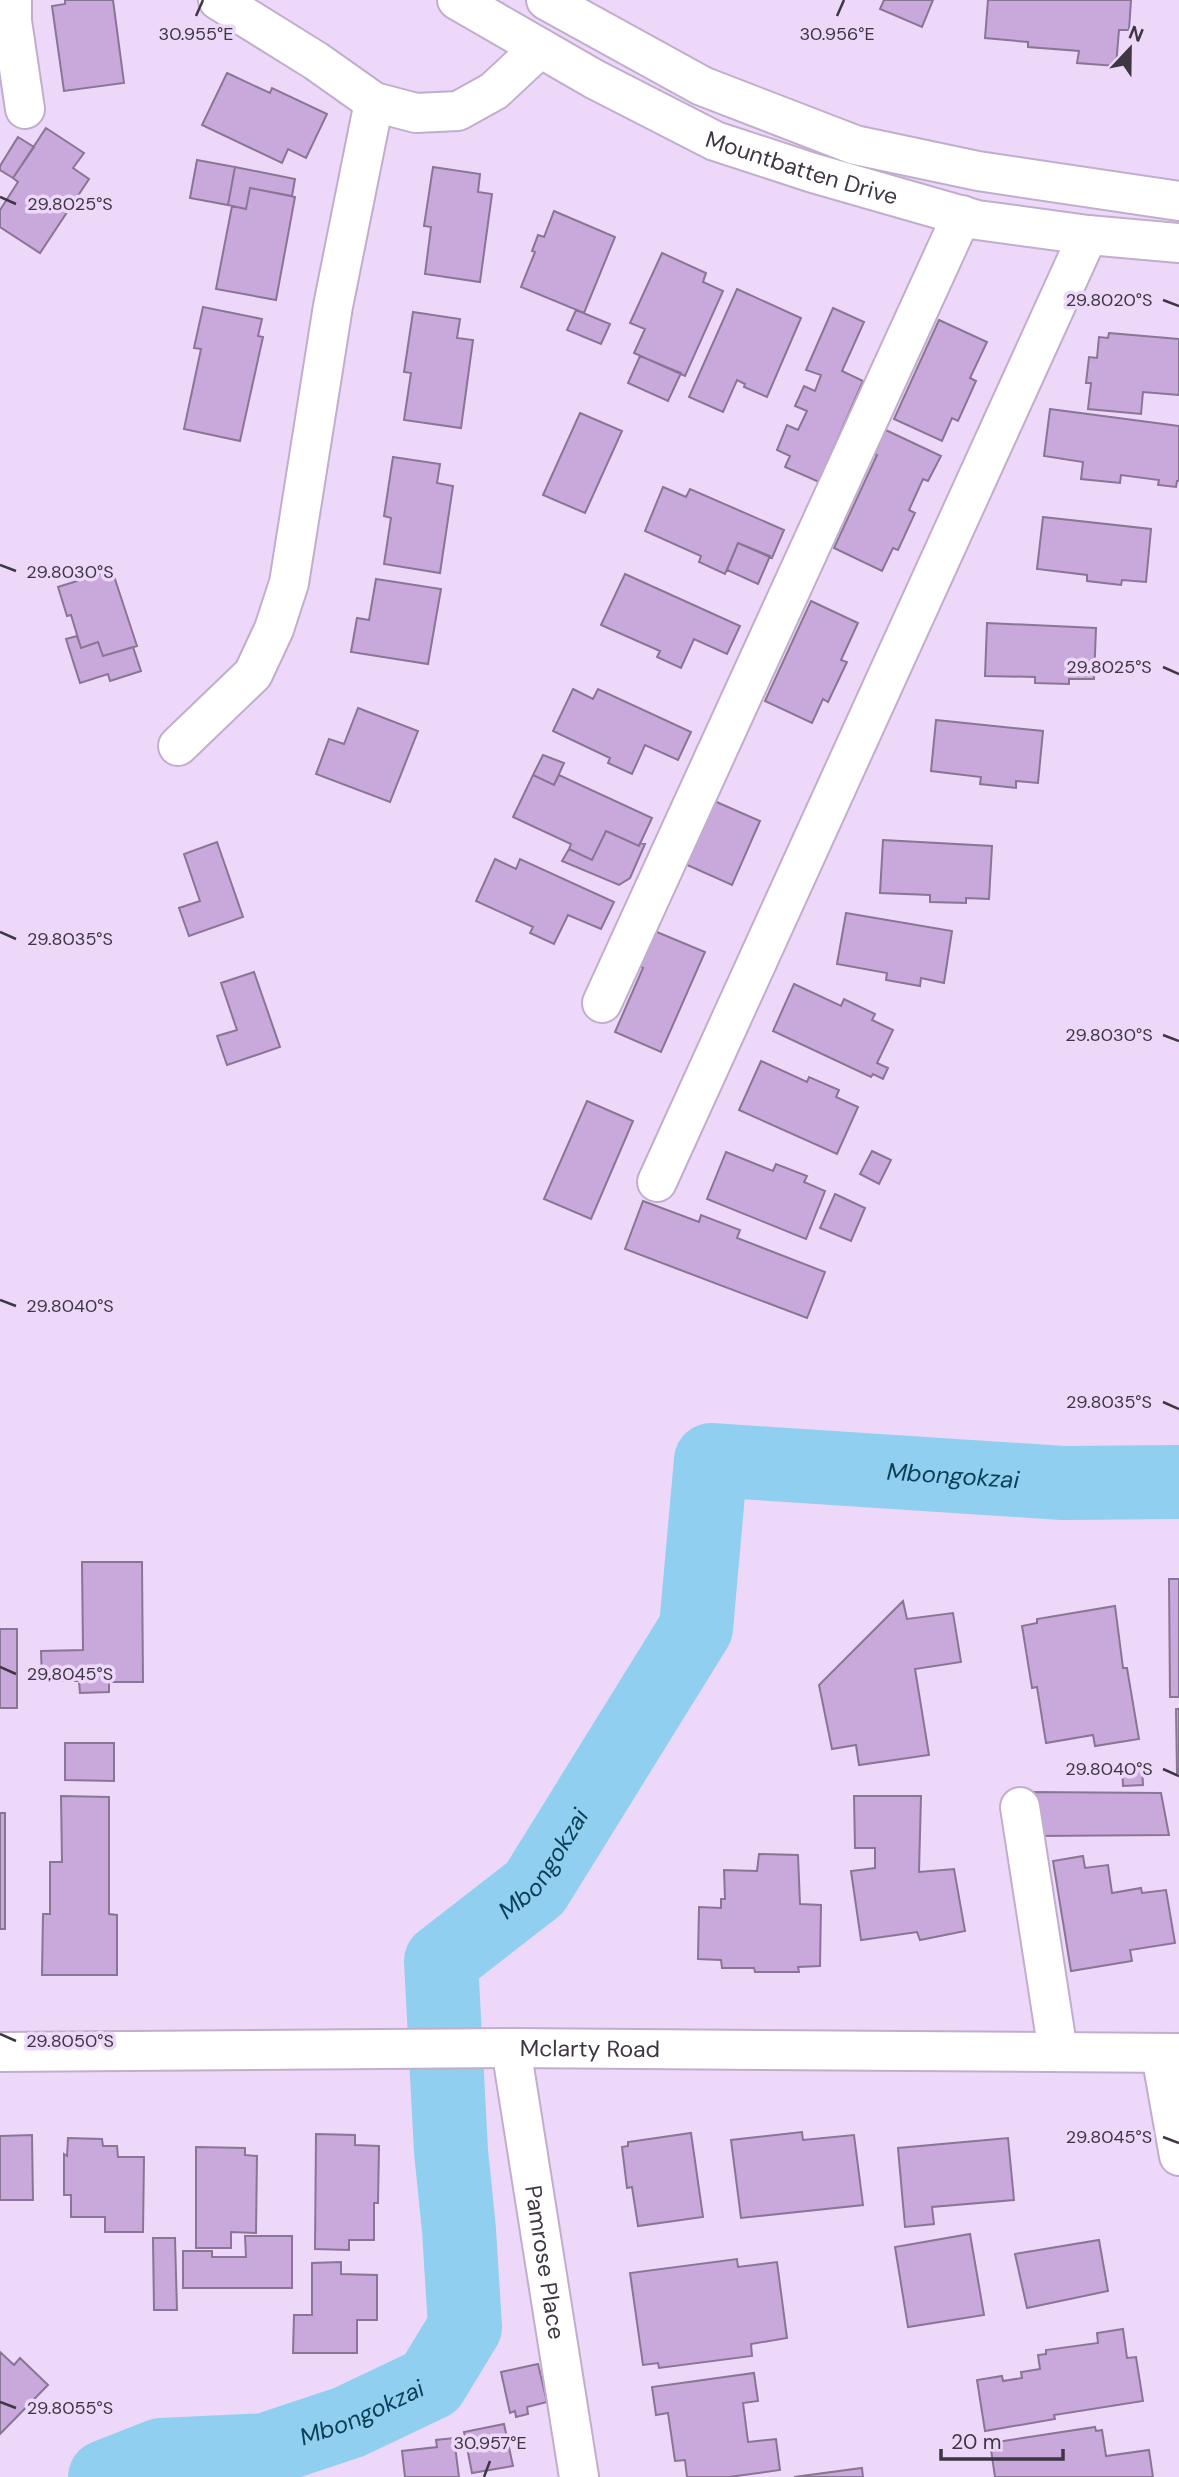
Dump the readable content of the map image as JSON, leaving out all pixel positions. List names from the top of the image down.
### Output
{
  "streets": {
    "street": ["Mountbatten Drive", "Mclarty Road", "Pamrose Place"]
  },
  "crossings": [
    ["Mclarty Road", "Pamrose Place"]
  ],
  "water": ["Mbongokzai"],
  "scale_bar": "20 m",
  "north": "top",
  "coordinates": [
    "30.956°E",
    "30.955°E",
    "29.8025°S",
    "29.8020°S",
    "29.8030°S",
    "29.8035°S",
    "29.8040°S",
    "29.8045°S",
    "29.8050°S",
    "29.8055°S",
    "30.957°E"
  ]
}
